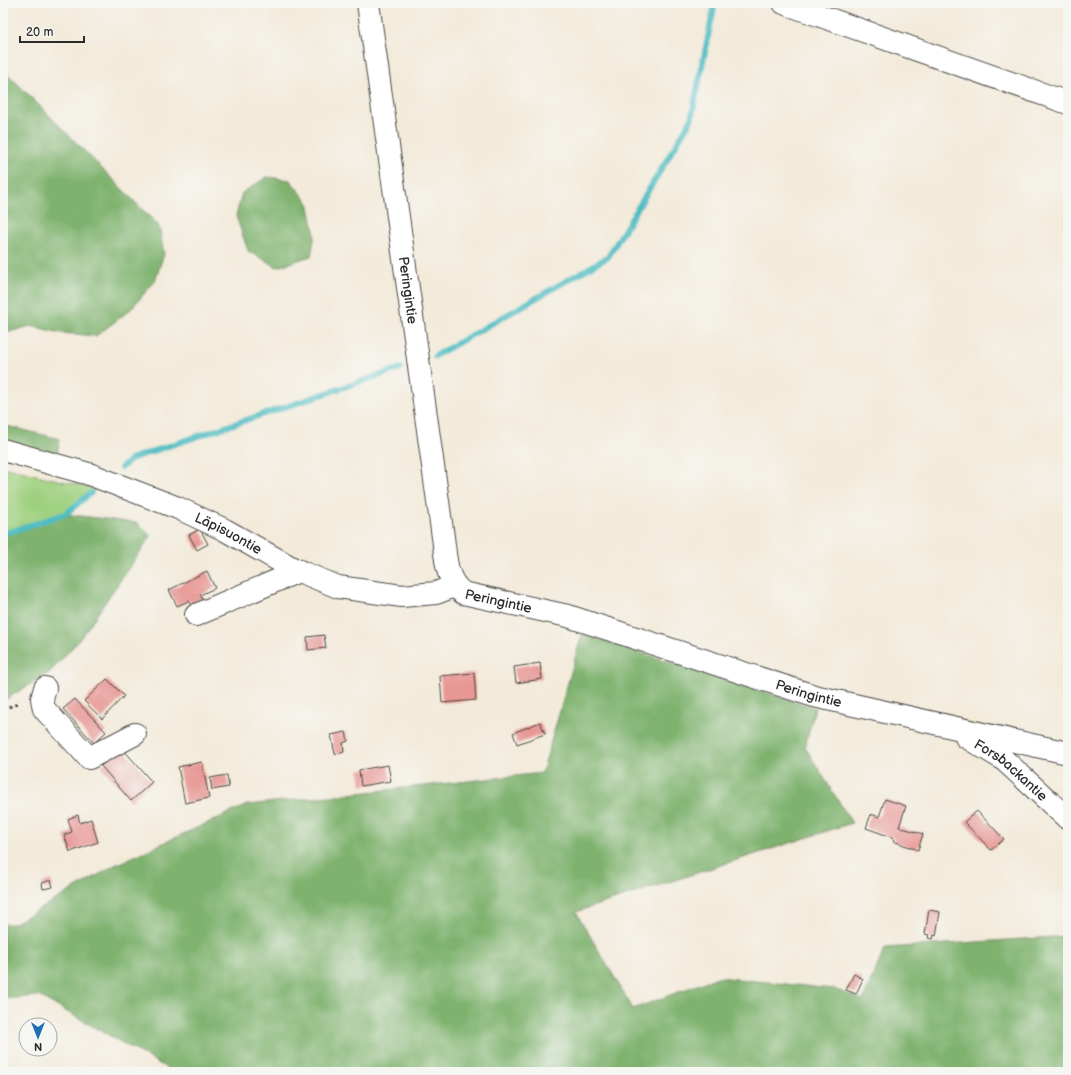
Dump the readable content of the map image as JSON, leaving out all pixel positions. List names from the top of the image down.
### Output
{
  "streets": {
    "street": ["Peringintie", "Läpisuontie", "Forsbackantie"]
  },
  "crossings": [
    ["Peringintie", "Läpisuontie"],
    ["Peringintie", "Forsbackantie"]
  ],
  "scale_bar": "20 m",
  "north": "bottom"
}
